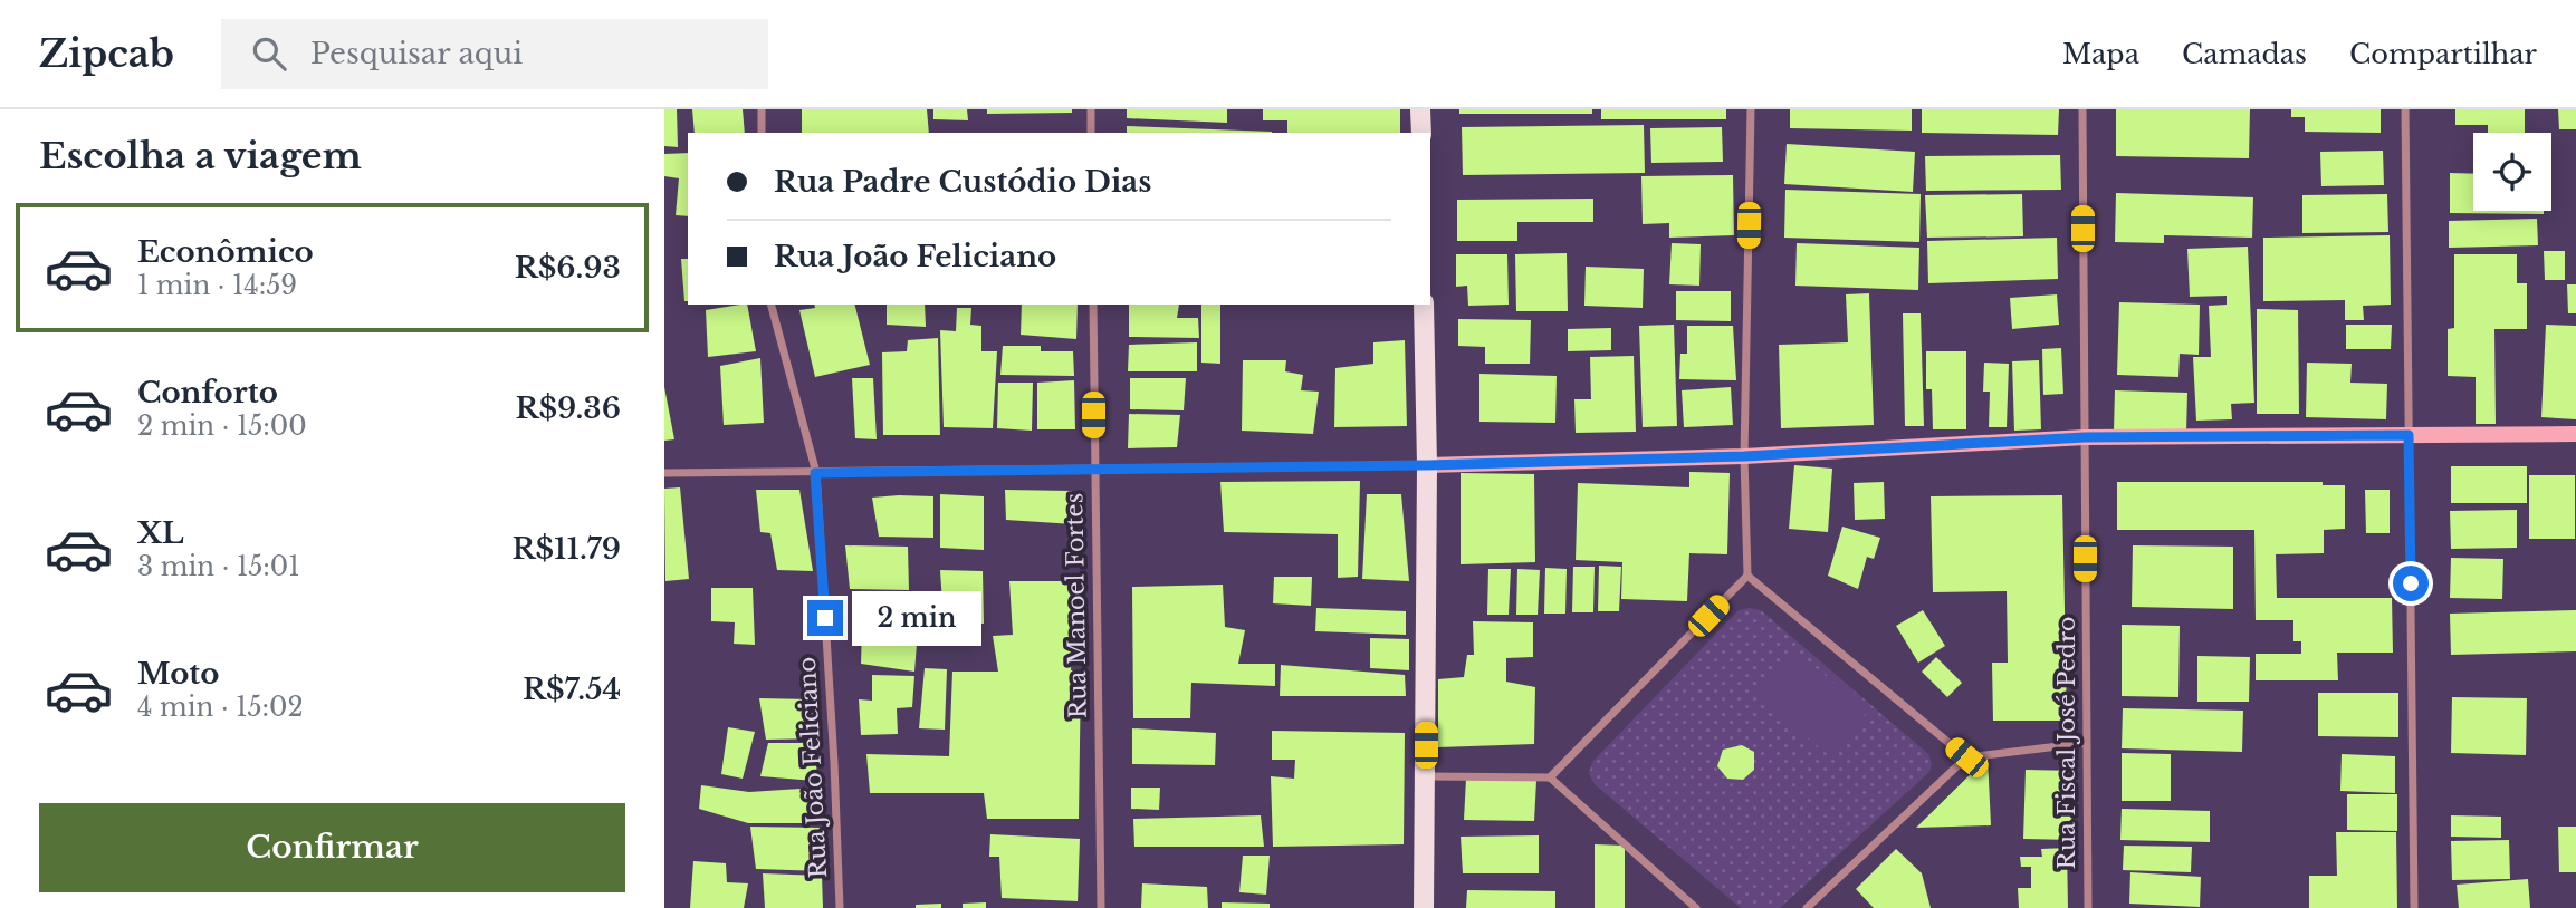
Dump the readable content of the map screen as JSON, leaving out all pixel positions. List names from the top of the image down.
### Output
{
  "streets": {
    "street": ["Rua Manoel Fortes", "Rua Fiscal José Pedro", "Rua João Feliciano"]
  },
  "page": {
    "header": "Zipcab",
    "search": "Pesquisar aqui",
    "nav": ["Mapa", "Camadas", "Compartilhar"],
    "heading": "Escolha a viagem",
    "banner": ["Rua Padre Custódio Dias", "Rua João Feliciano"],
    "list": [
      {
        "name": "Econômico",
        "note": "1 min · 14:59",
        "value": "R$6.93"
      },
      {
        "name": "Conforto",
        "note": "2 min · 15:00",
        "value": "R$9.36"
      },
      {
        "name": "XL",
        "note": "3 min · 15:01",
        "value": "R$11.79"
      },
      {
        "name": "Moto",
        "note": "4 min · 15:02",
        "value": "R$7.54"
      }
    ],
    "bubble": "2 min",
    "buttons": "Confirmar"
  }
}
